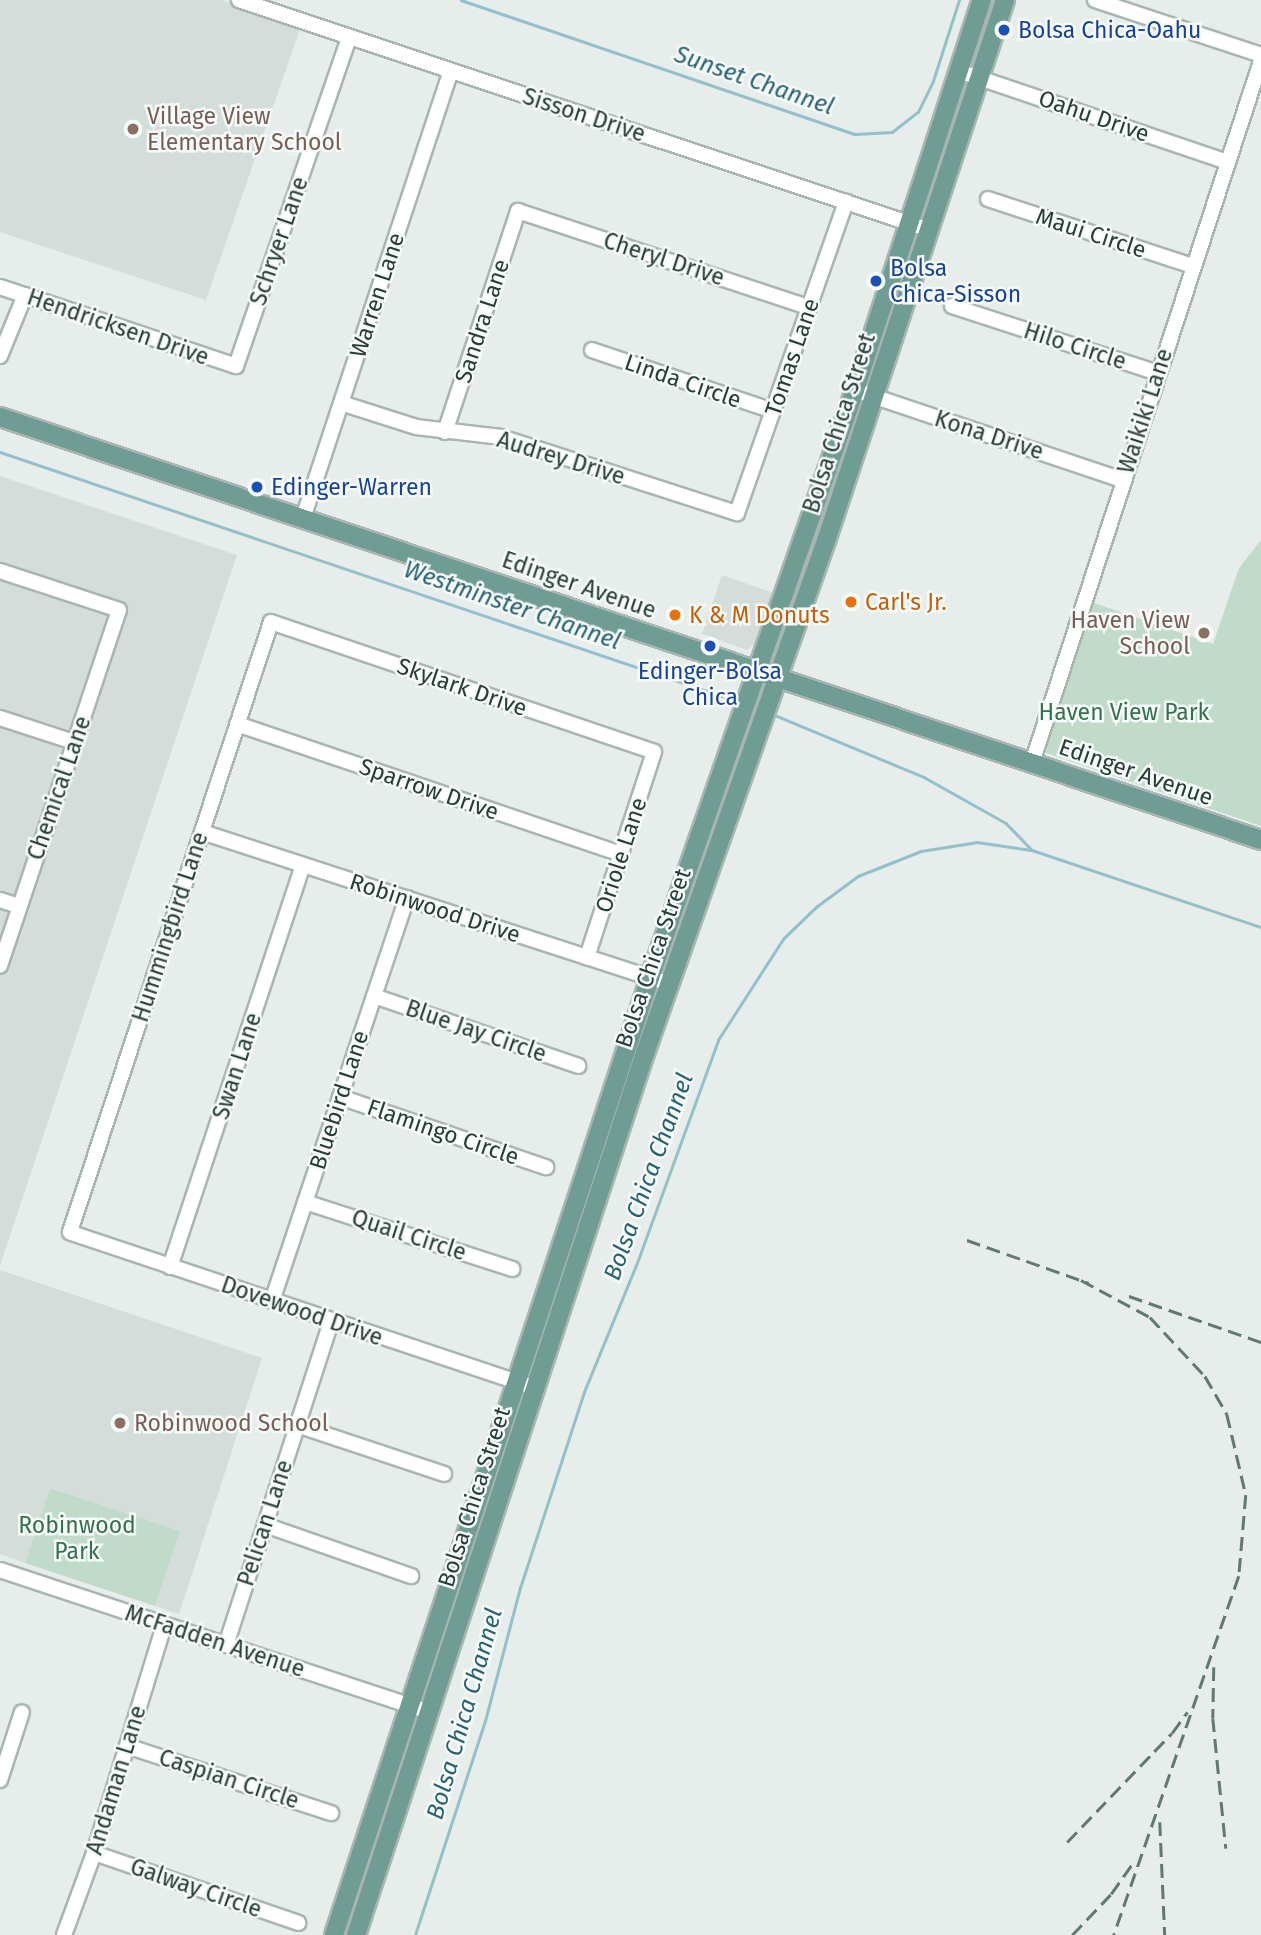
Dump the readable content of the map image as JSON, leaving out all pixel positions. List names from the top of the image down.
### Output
{
  "streets": {
    "main road": ["Bolsa Chica Street", "Edinger Avenue"],
    "street": [
      "Sisson Drive",
      "Oahu Drive",
      "Maui Circle",
      "Schryer Lane",
      "Cheryl Drive",
      "Warren Lane",
      "Sandra Lane",
      "Hendricksen Drive",
      "Hilo Circle",
      "Tomas Lane",
      "Linda Circle",
      "Waikiki Lane",
      "Kona Drive",
      "Audrey Drive",
      "Skylark Drive",
      "Chemical Lane",
      "Sparrow Drive",
      "Oriole Lane",
      "Robinwood Drive",
      "Hummingbird Lane",
      "Blue Jay Circle",
      "Swan Lane",
      "Bluebird Lane",
      "Flamingo Circle",
      "Quail Circle",
      "Dovewood Drive",
      "Pelican Lane",
      "McFadden Avenue",
      "Caspian Circle",
      "Andaman Lane",
      "Galway Circle"
    ]
  },
  "crossings": [
    ["Sisson Drive", "Schryer Lane"],
    ["Sisson Drive", "Warren Lane"],
    ["Sisson Drive", "Tomas Lane"],
    ["Sisson Drive", "Bolsa Chica Street"],
    ["Oahu Drive", "Waikiki Lane"],
    ["Oahu Drive", "Bolsa Chica Street"],
    ["Maui Circle", "Waikiki Lane"],
    ["Schryer Lane", "Hendricksen Drive"],
    ["Cheryl Drive", "Sandra Lane"],
    ["Cheryl Drive", "Tomas Lane"],
    ["Warren Lane", "Audrey Drive"],
    ["Warren Lane", "Edinger Avenue"],
    ["Sandra Lane", "Audrey Drive"],
    ["Hilo Circle", "Waikiki Lane"],
    ["Tomas Lane", "Linda Circle"],
    ["Tomas Lane", "Audrey Drive"],
    ["Waikiki Lane", "Kona Drive"],
    ["Waikiki Lane", "Edinger Avenue"],
    ["Bolsa Chica Street", "Kona Drive"],
    ["Bolsa Chica Street", "Edinger Avenue"],
    ["Bolsa Chica Street", "Robinwood Drive"],
    ["Bolsa Chica Street", "Dovewood Drive"],
    ["Bolsa Chica Street", "McFadden Avenue"],
    ["Skylark Drive", "Oriole Lane"],
    ["Skylark Drive", "Hummingbird Lane"],
    ["Sparrow Drive", "Oriole Lane"],
    ["Sparrow Drive", "Hummingbird Lane"],
    ["Oriole Lane", "Robinwood Drive"],
    ["Robinwood Drive", "Hummingbird Lane"],
    ["Robinwood Drive", "Swan Lane"],
    ["Robinwood Drive", "Bluebird Lane"],
    ["Hummingbird Lane", "Dovewood Drive"],
    ["Blue Jay Circle", "Bluebird Lane"],
    ["Swan Lane", "Dovewood Drive"],
    ["Bluebird Lane", "Flamingo Circle"],
    ["Bluebird Lane", "Quail Circle"],
    ["Bluebird Lane", "Dovewood Drive"],
    ["Dovewood Drive", "Pelican Lane"],
    ["Pelican Lane", "McFadden Avenue"],
    ["McFadden Avenue", "Andaman Lane"],
    ["Caspian Circle", "Andaman Lane"],
    ["Andaman Lane", "Galway Circle"]
  ],
  "water": ["Sunset Channel", "Westminster Channel", "Bolsa Chica Channel"],
  "parks": ["Haven View Park", "Robinwood Park"],
  "places": [
    "Bolsa Chica-Oahu",
    "Village View Elementary School",
    "Bolsa Chica-Sisson",
    "Edinger-Warren",
    "Carl's Jr.",
    "K & M Donuts",
    "Haven View School",
    "Edinger-Bolsa Chica",
    "Robinwood School"
  ]
}
